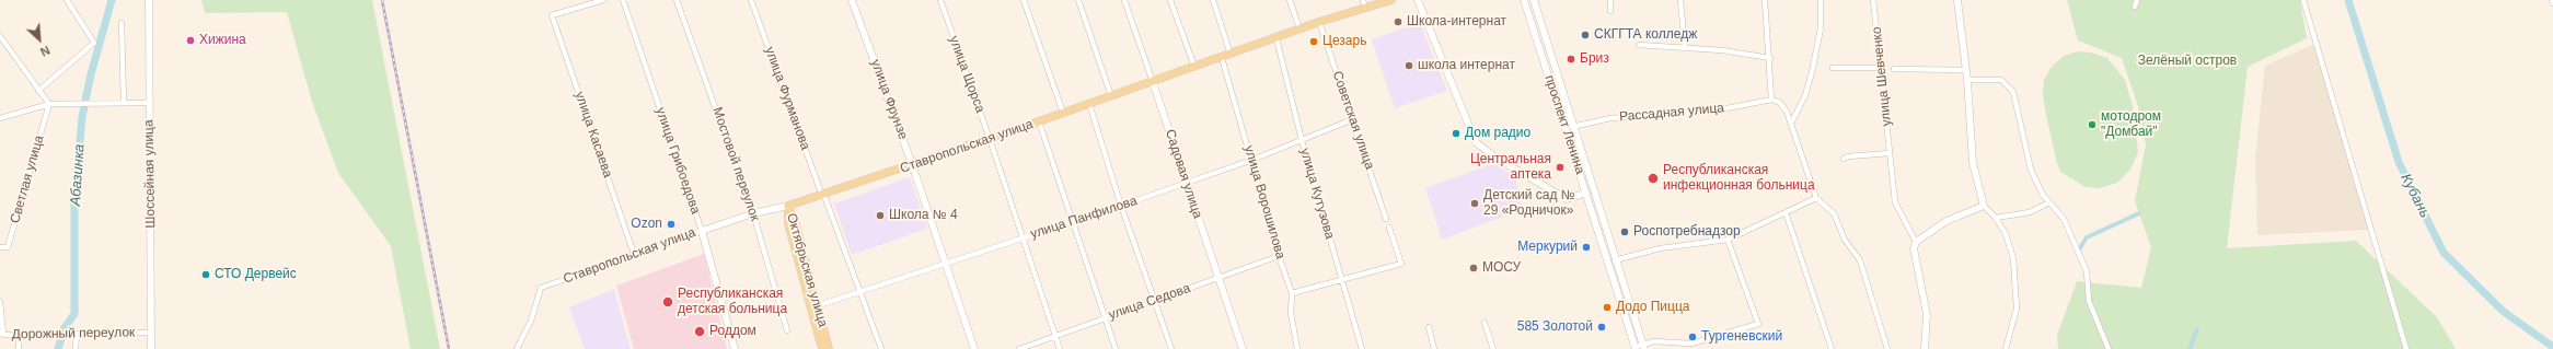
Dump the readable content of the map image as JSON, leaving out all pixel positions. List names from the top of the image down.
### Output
{
  "streets": {
    "main road": ["Ставропольская улица", "Октябрьская улица"],
    "street": [
      "улица Щорса",
      "улица Шевченко",
      "улица Фурманова",
      "улица Фрунзе",
      "Рассадная улица",
      "Советская улица",
      "проспект Ленина",
      "улица Касаева",
      "улица Грибоедова",
      "Мостовой переулок",
      "Шоссейная улица",
      "Садовая улица",
      "Светлая улица",
      "улица Кутузова",
      "улица Ворошилова",
      "улица Панфилова",
      "улица Седова",
      "Дорожный переулок"
    ]
  },
  "crossings": [
    ["улица Щорса", "Ставропольская улица"],
    ["улица Щорса", "улица Панфилова"],
    ["улица Щорса", "улица Седова"],
    ["улица Фурманова", "Ставропольская улица"],
    ["улица Фурманова", "улица Панфилова"],
    ["улица Фрунзе", "Ставропольская улица"],
    ["улица Фрунзе", "улица Панфилова"],
    ["Рассадная улица", "проспект Ленина"],
    ["Советская улица", "Ставропольская улица"],
    ["Советская улица", "улица Панфилова"],
    ["улица Касаева", "Ставропольская улица"],
    ["Ставропольская улица", "улица Грибоедова"],
    ["Ставропольская улица", "Мостовой переулок"],
    ["Ставропольская улица", "Садовая улица"],
    ["Ставропольская улица", "улица Кутузова"],
    ["Ставропольская улица", "улица Ворошилова"],
    ["Ставропольская улица", "Октябрьская улица"],
    ["Шоссейная улица", "Дорожный переулок"],
    ["Садовая улица", "улица Панфилова"],
    ["Садовая улица", "улица Седова"],
    ["улица Кутузова", "улица Панфилова"],
    ["улица Ворошилова", "улица Панфилова"],
    ["улица Ворошилова", "улица Седова"],
    ["улица Панфилова", "Октябрьская улица"]
  ],
  "water": ["Абазинка", "Кубань"],
  "parks": ["Зелёный остров"],
  "places": [
    "Школа-интернат",
    "СКГГТА колледж",
    "Хижина",
    "Цезарь",
    "Бриз",
    "школа интернат",
    "мотодром \"Домбай\"",
    "Дом радио",
    "Центральная аптека",
    "Республиканская инфекционная больница",
    "Детский сад № 29 «Родничок»",
    "Школа № 4",
    "Ozon",
    "Роспотребнадзор",
    "Меркурий",
    "МОСУ",
    "СТО Дервейс",
    "Республиканская детская больница",
    "Додо Пицца",
    "585 Золотой",
    "Роддом",
    "Тургеневский"
  ],
  "north": "bottom right"
}
